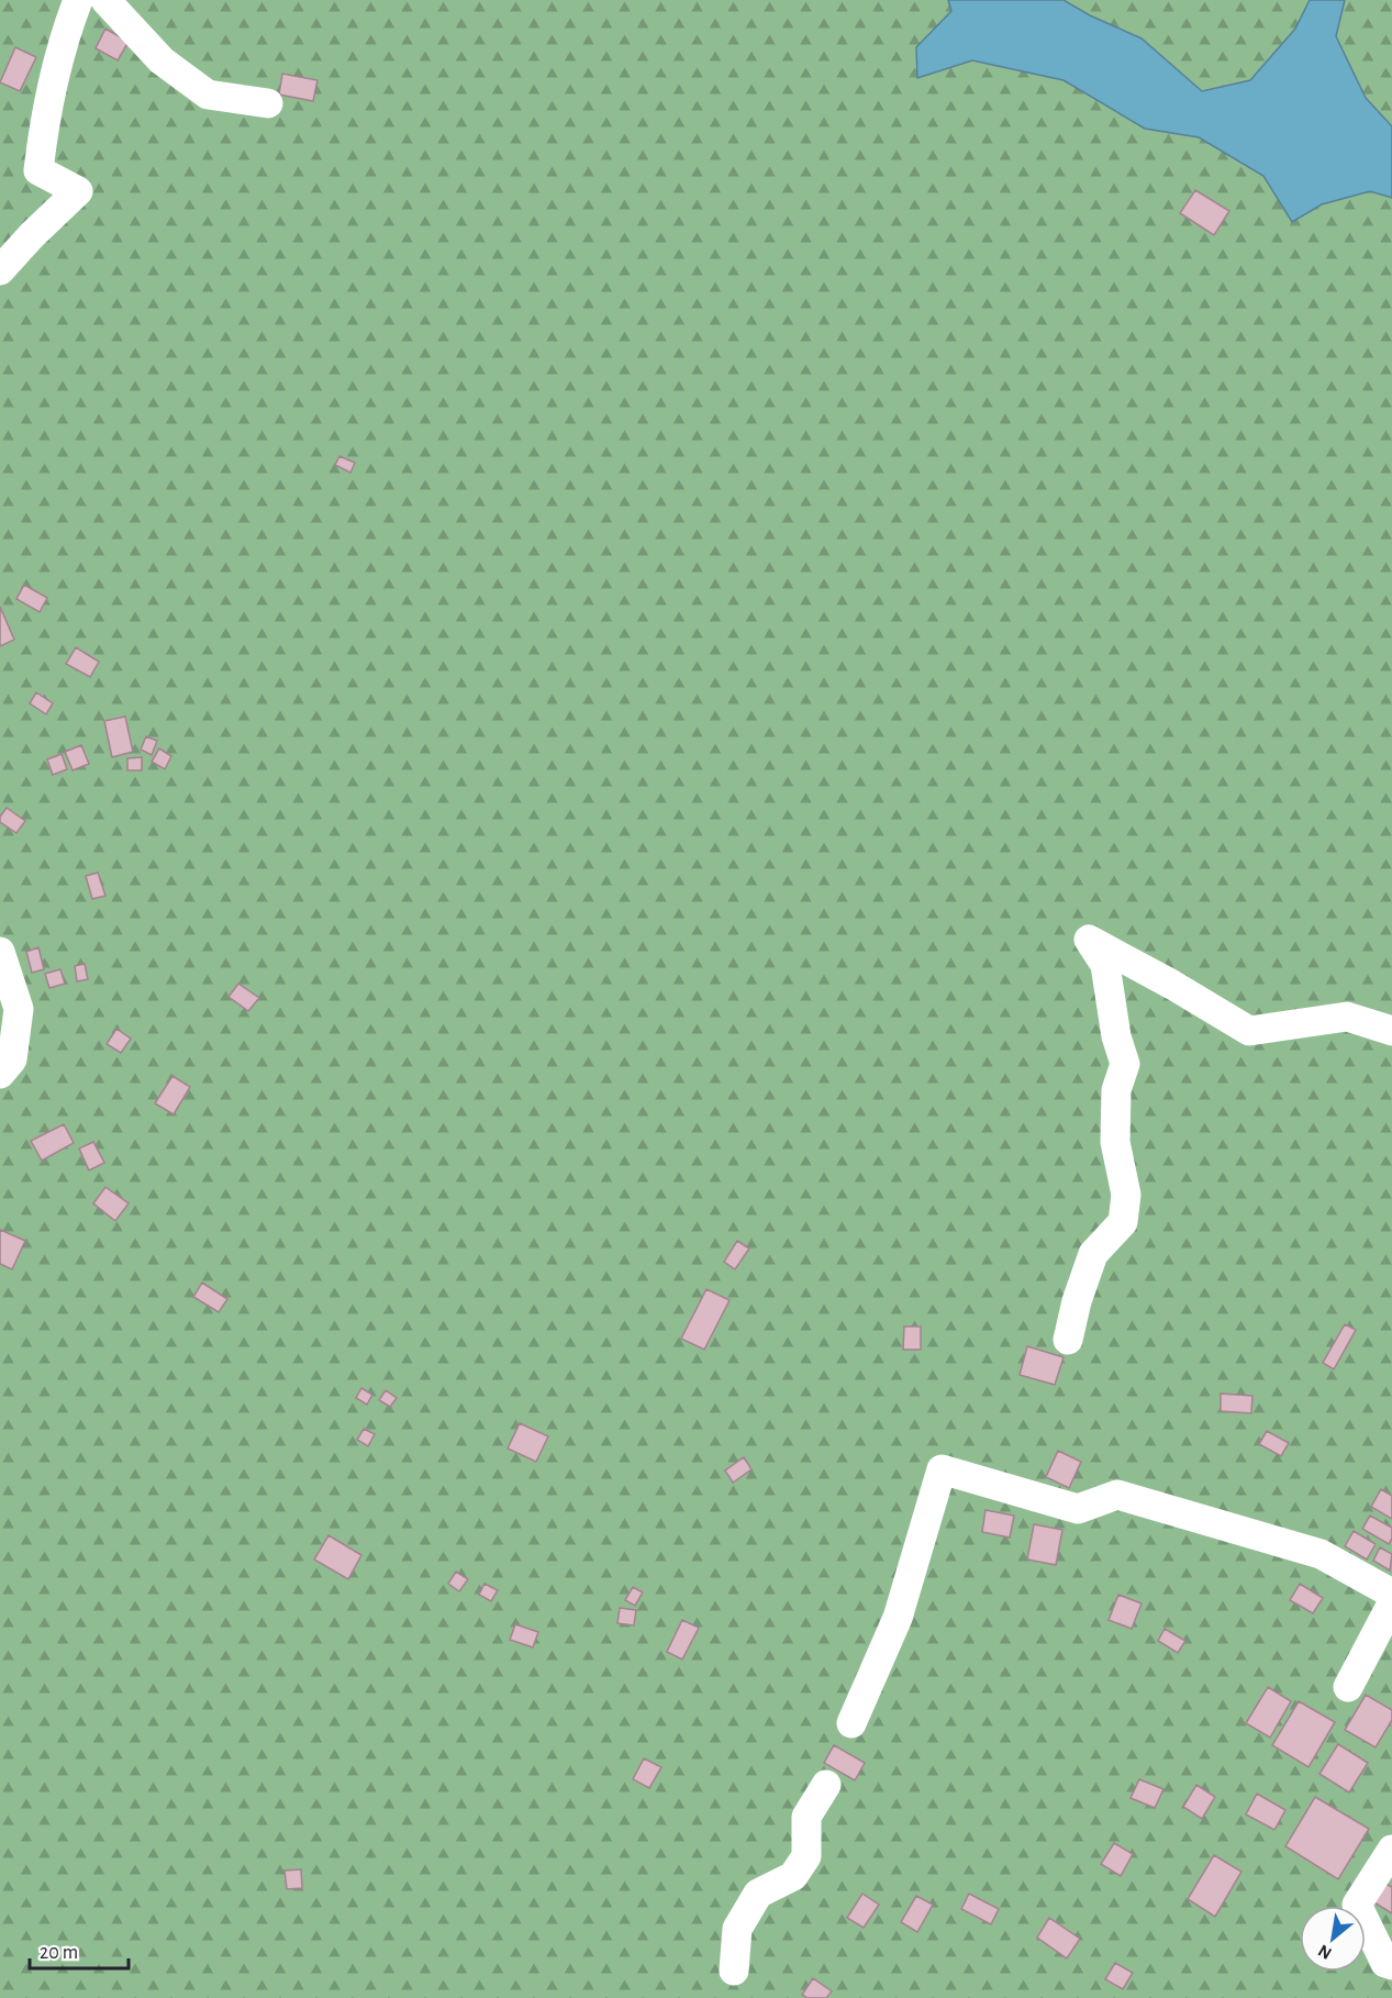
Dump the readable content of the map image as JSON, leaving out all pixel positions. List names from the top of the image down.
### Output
{
  "scale_bar": "20 m",
  "north": "bottom left"
}
